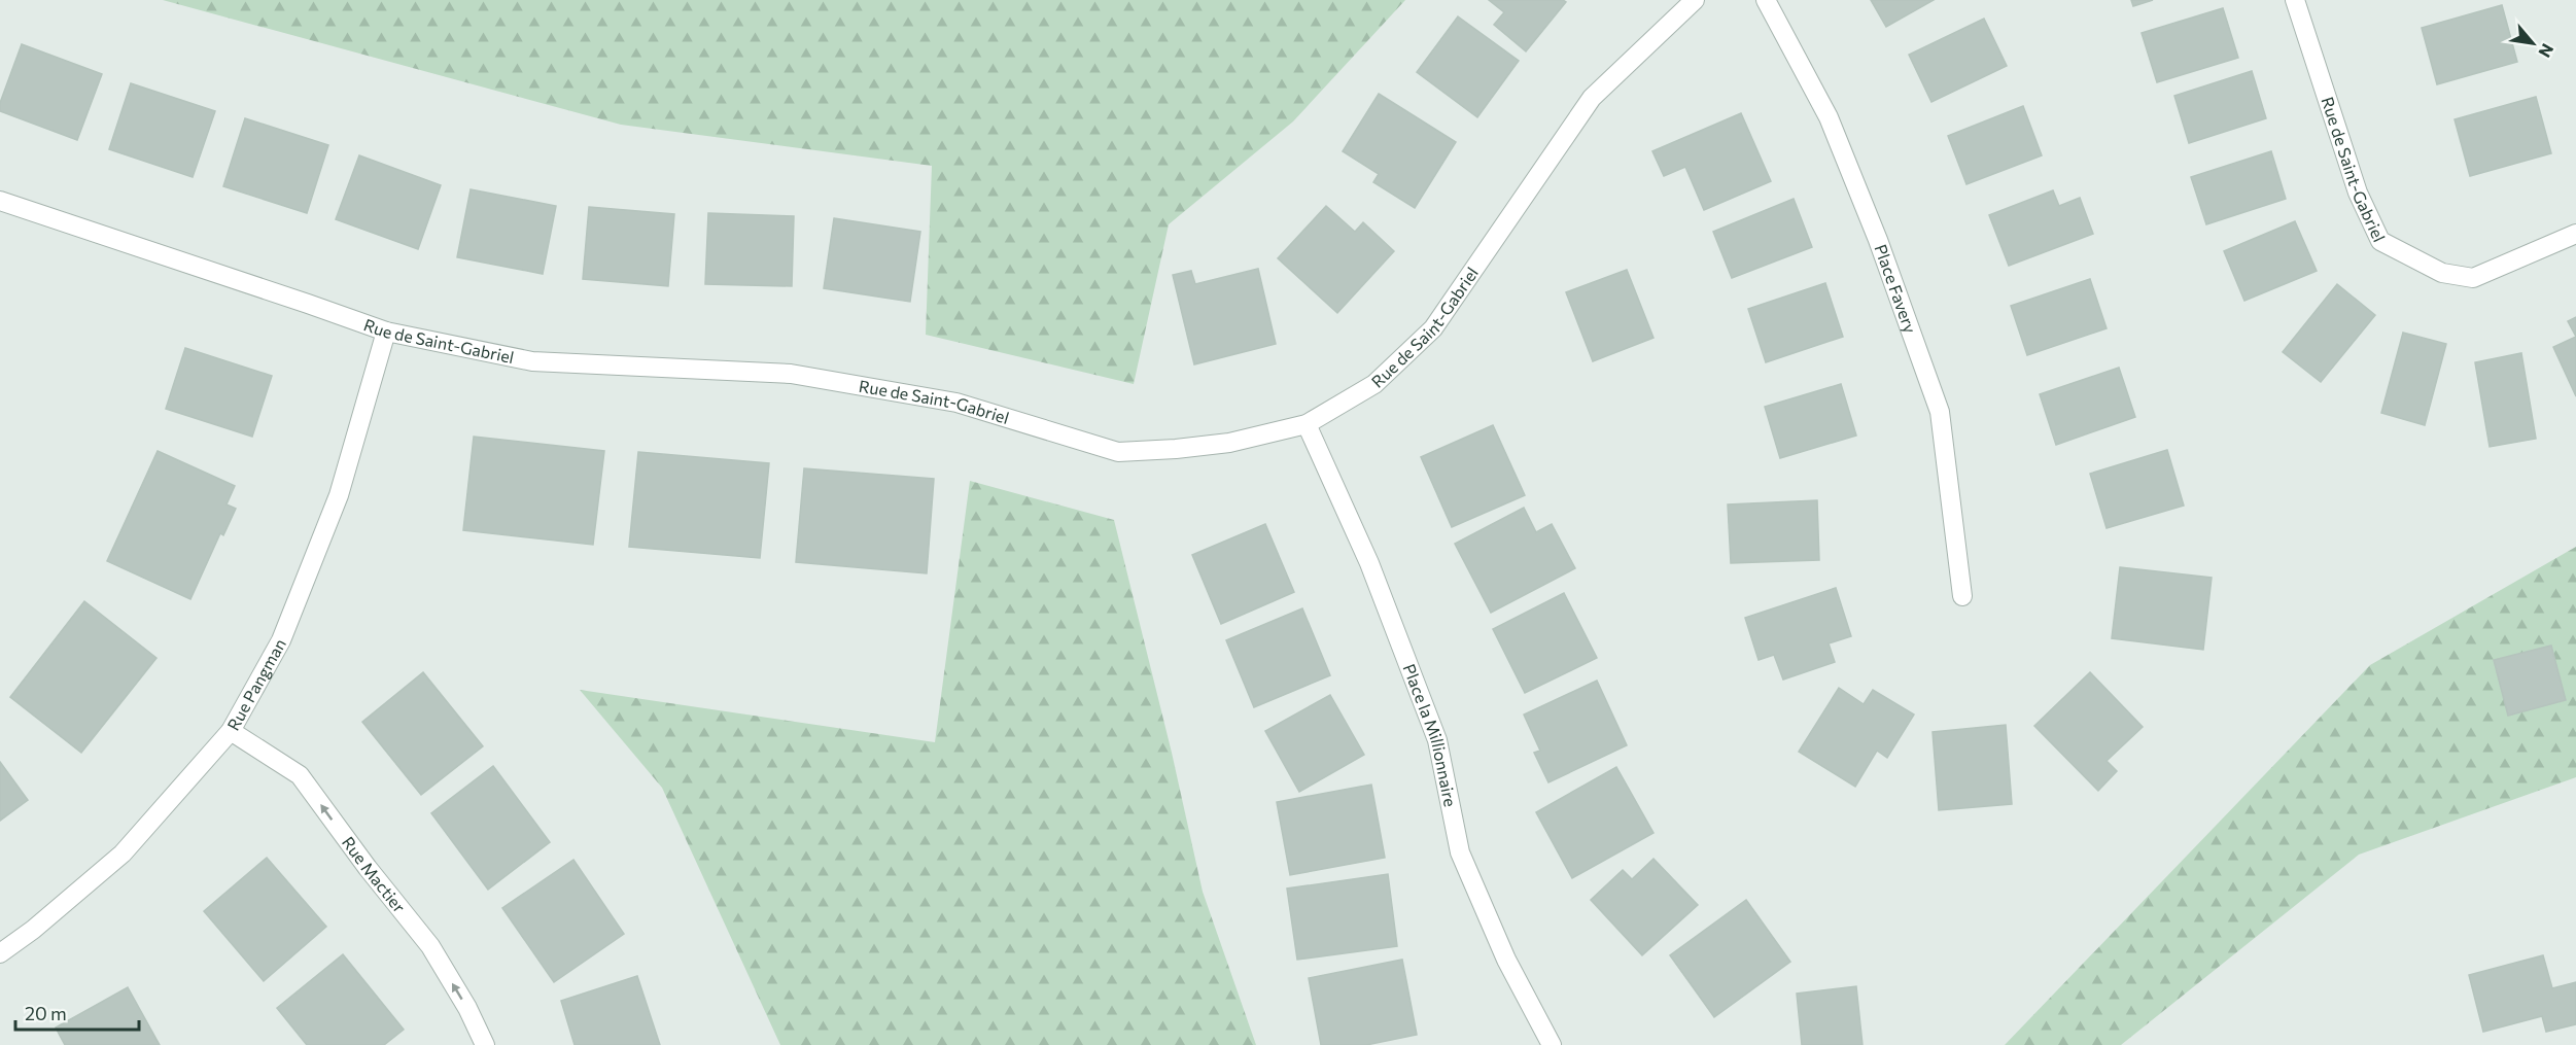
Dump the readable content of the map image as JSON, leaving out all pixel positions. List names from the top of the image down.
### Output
{
  "streets": {
    "street": [
      "Rue de Saint-Gabriel",
      "Place Favery",
      "Rue Pangman",
      "Place la Millionnaire",
      "Rue Mactier"
    ]
  },
  "crossings": [
    ["Rue de Saint-Gabriel", "Rue Pangman"],
    ["Rue de Saint-Gabriel", "Place la Millionnaire"],
    ["Rue Pangman", "Rue Mactier"]
  ],
  "one_way": ["Rue Mactier"],
  "scale_bar": "20 m",
  "north": "bottom right"
}
